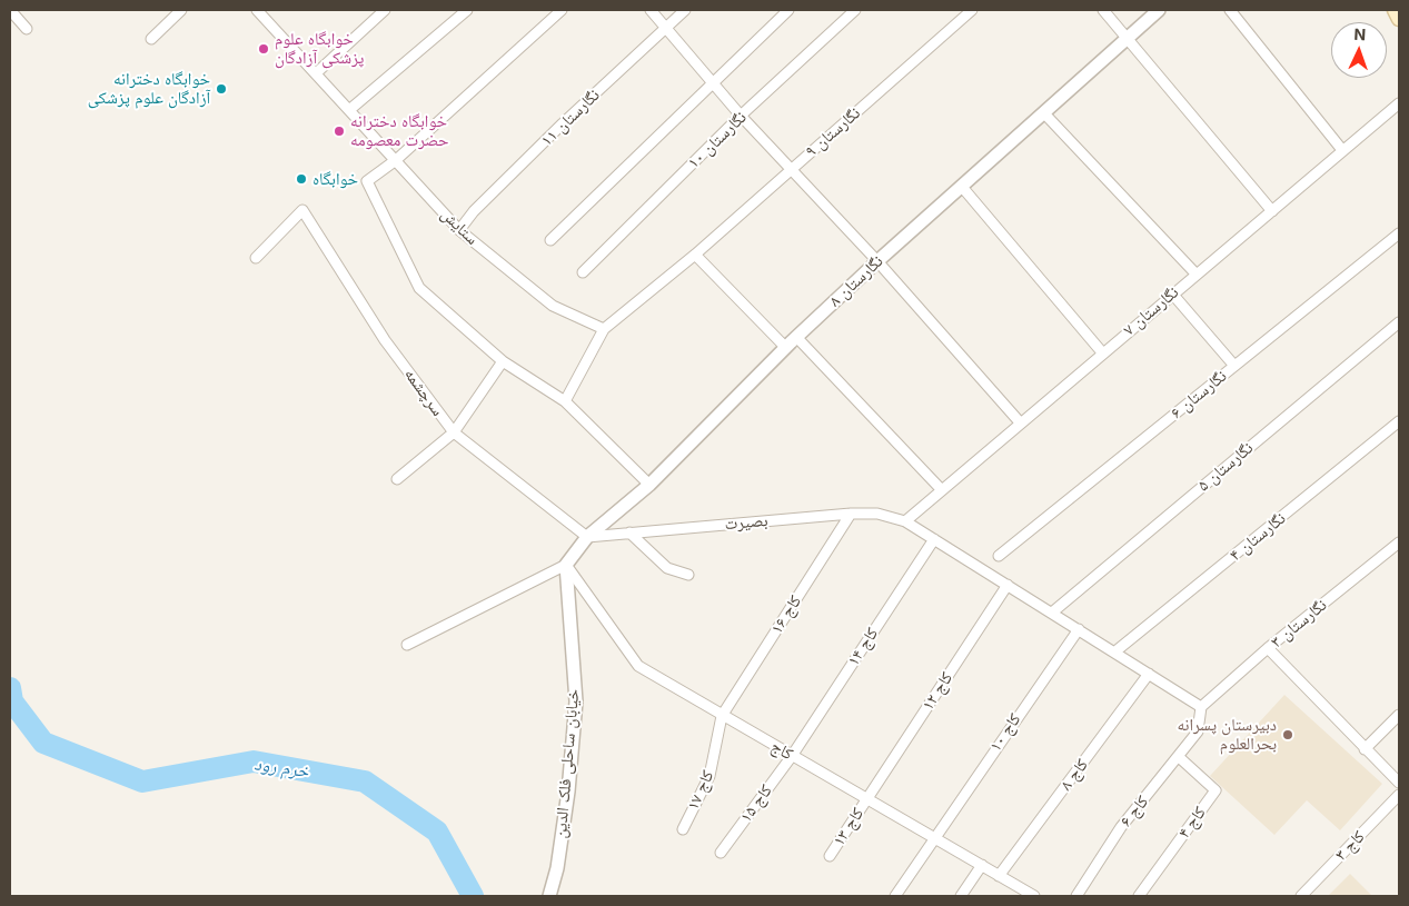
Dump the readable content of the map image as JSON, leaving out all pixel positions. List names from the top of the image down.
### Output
{
  "streets": {
    "street": [
      "نگارستان ۱۱",
      "نگارستان ۹",
      "نگارستان ۱۰",
      "ستایش",
      "نگارستان ۸",
      "نگارستان ۷",
      "سرچشمه",
      "نگارستان ۶",
      "نگارستان ۵",
      "بصیرت",
      "نگارستان ۴",
      "کاج ۱۶",
      "نگارستان ۳",
      "کاج ۱۴",
      "کاج ۱۲",
      "کاج ۱۰",
      "کاج",
      "خیابان ساحلی فلک الدین",
      "کاج ۸",
      "کاج ۱۷",
      "کاج ۱۵",
      "کاج ۶",
      "کاج ۴",
      "کاج ۱۳",
      "کاج ۳"
    ]
  },
  "crossings": [
    ["نگارستان ۱۱", "ستایش"],
    ["نگارستان ۸", "سرچشمه"],
    ["نگارستان ۸", "بصیرت"],
    ["نگارستان ۸", "کاج"],
    ["نگارستان ۸", "خیابان ساحلی فلک الدین"],
    ["نگارستان ۷", "بصیرت"],
    ["سرچشمه", "بصیرت"],
    ["نگارستان ۵", "بصیرت"],
    ["بصیرت", "نگارستان ۴"],
    ["بصیرت", "کاج ۱۶"],
    ["بصیرت", "نگارستان ۳"],
    ["بصیرت", "کاج ۱۴"],
    ["بصیرت", "کاج ۱۲"],
    ["بصیرت", "کاج ۱۰"],
    ["بصیرت", "کاج ۸"],
    ["بصیرت", "کاج ۶"],
    ["کاج ۱۶", "کاج"],
    ["کاج ۱۶", "کاج ۱۷"],
    ["نگارستان ۳", "کاج ۶"],
    ["کاج ۱۴", "کاج"],
    ["کاج ۱۴", "کاج ۱۵"],
    ["کاج ۱۲", "کاج"],
    ["کاج ۱۲", "کاج ۱۳"],
    ["کاج ۱۰", "کاج"],
    ["کاج", "خیابان ساحلی فلک الدین"],
    ["کاج", "کاج ۸"],
    ["کاج", "کاج ۱۷"],
    ["کاج", "کاج ۱۵"],
    ["کاج", "کاج ۱۳"],
    ["کاج ۶", "کاج ۴"]
  ],
  "water": ["خرم رود"],
  "places": [
    "خوابگاه علوم پزشکی آزادگان",
    "خوابگاه دخترانه آزادگان علوم پزشکی",
    "خوابگاه دخترانه حضرت معصومه",
    "خوابگاه",
    "دبیرستان پسرانه بحرالعلوم"
  ],
  "north": "top"
}
